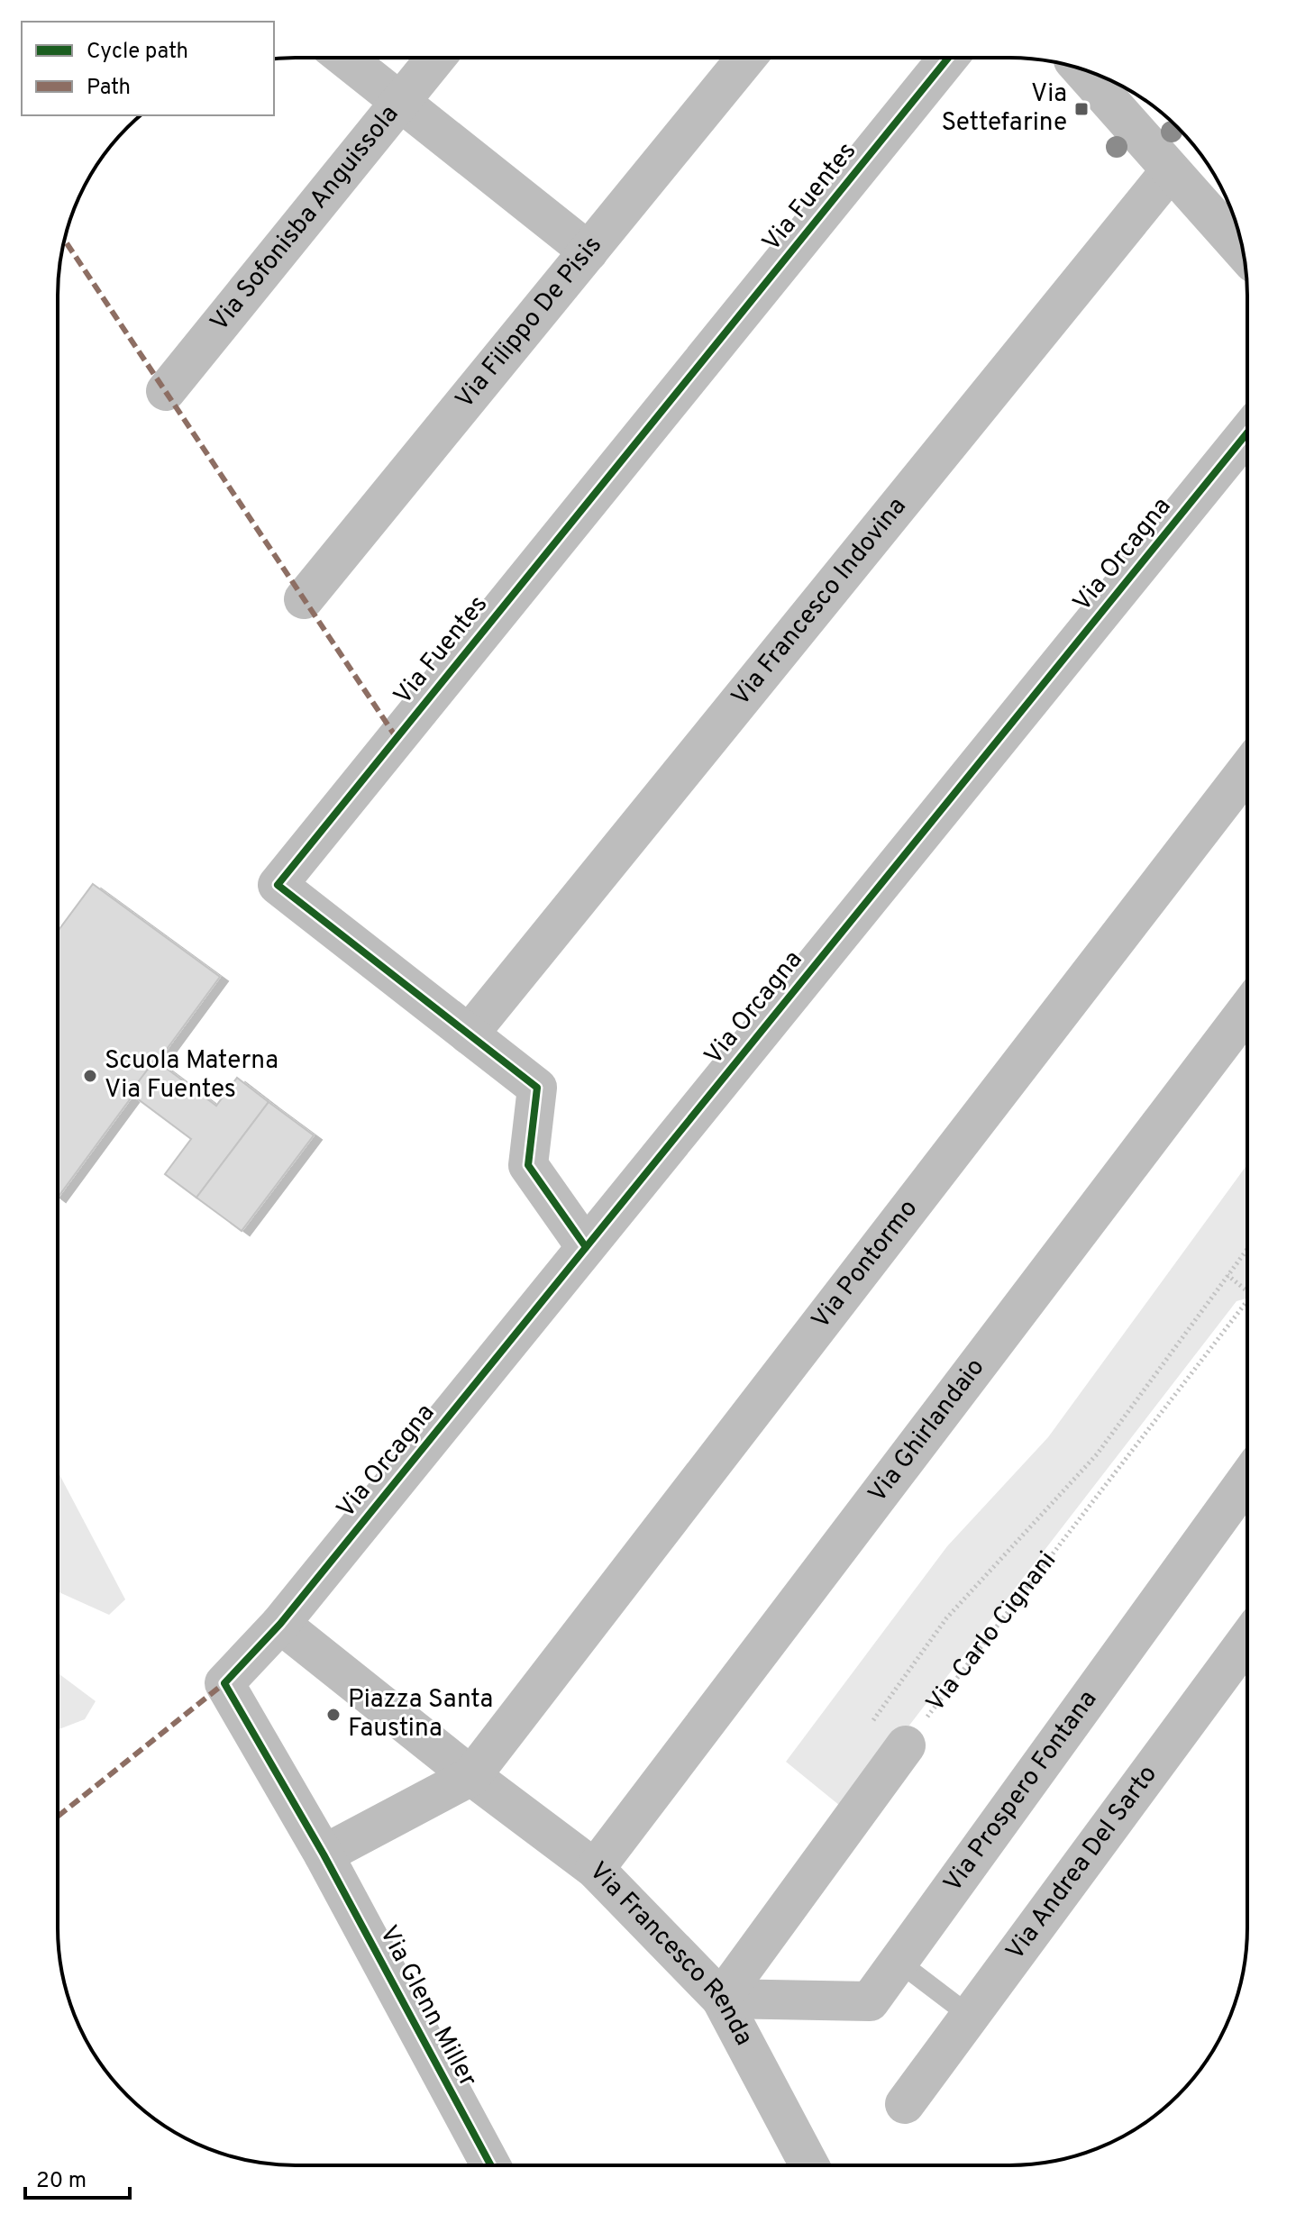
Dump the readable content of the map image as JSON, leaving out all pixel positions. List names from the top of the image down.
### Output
{
  "streets": {
    "street": [
      "Via Fuentes",
      "Via Sofonisba Anguissola",
      "Via Filippo De Pisis",
      "Via Orcagna",
      "Via Francesco Indovina",
      "Via Pontormo",
      "Via Ghirlandaio",
      "Via Prospero Fontana",
      "Via Andrea Del Sarto",
      "Via Francesco Renda",
      "Via Glenn Miller"
    ],
    "path": ["Via Carlo Cignani"]
  },
  "crossings": [
    ["Via Fuentes", "Via Orcagna"],
    ["Via Fuentes", "Via Francesco Indovina"],
    ["Via Pontormo", "Via Francesco Renda"],
    ["Via Ghirlandaio", "Via Francesco Renda"],
    ["Via Prospero Fontana", "Via Francesco Renda"]
  ],
  "places": {
    "transit": ["Via Settefarine"],
    "other": ["Scuola Materna Via Fuentes", "Piazza Santa Faustina"]
  },
  "legend": ["Cycle path", "Path"],
  "scale_bar": "20 m"
}
